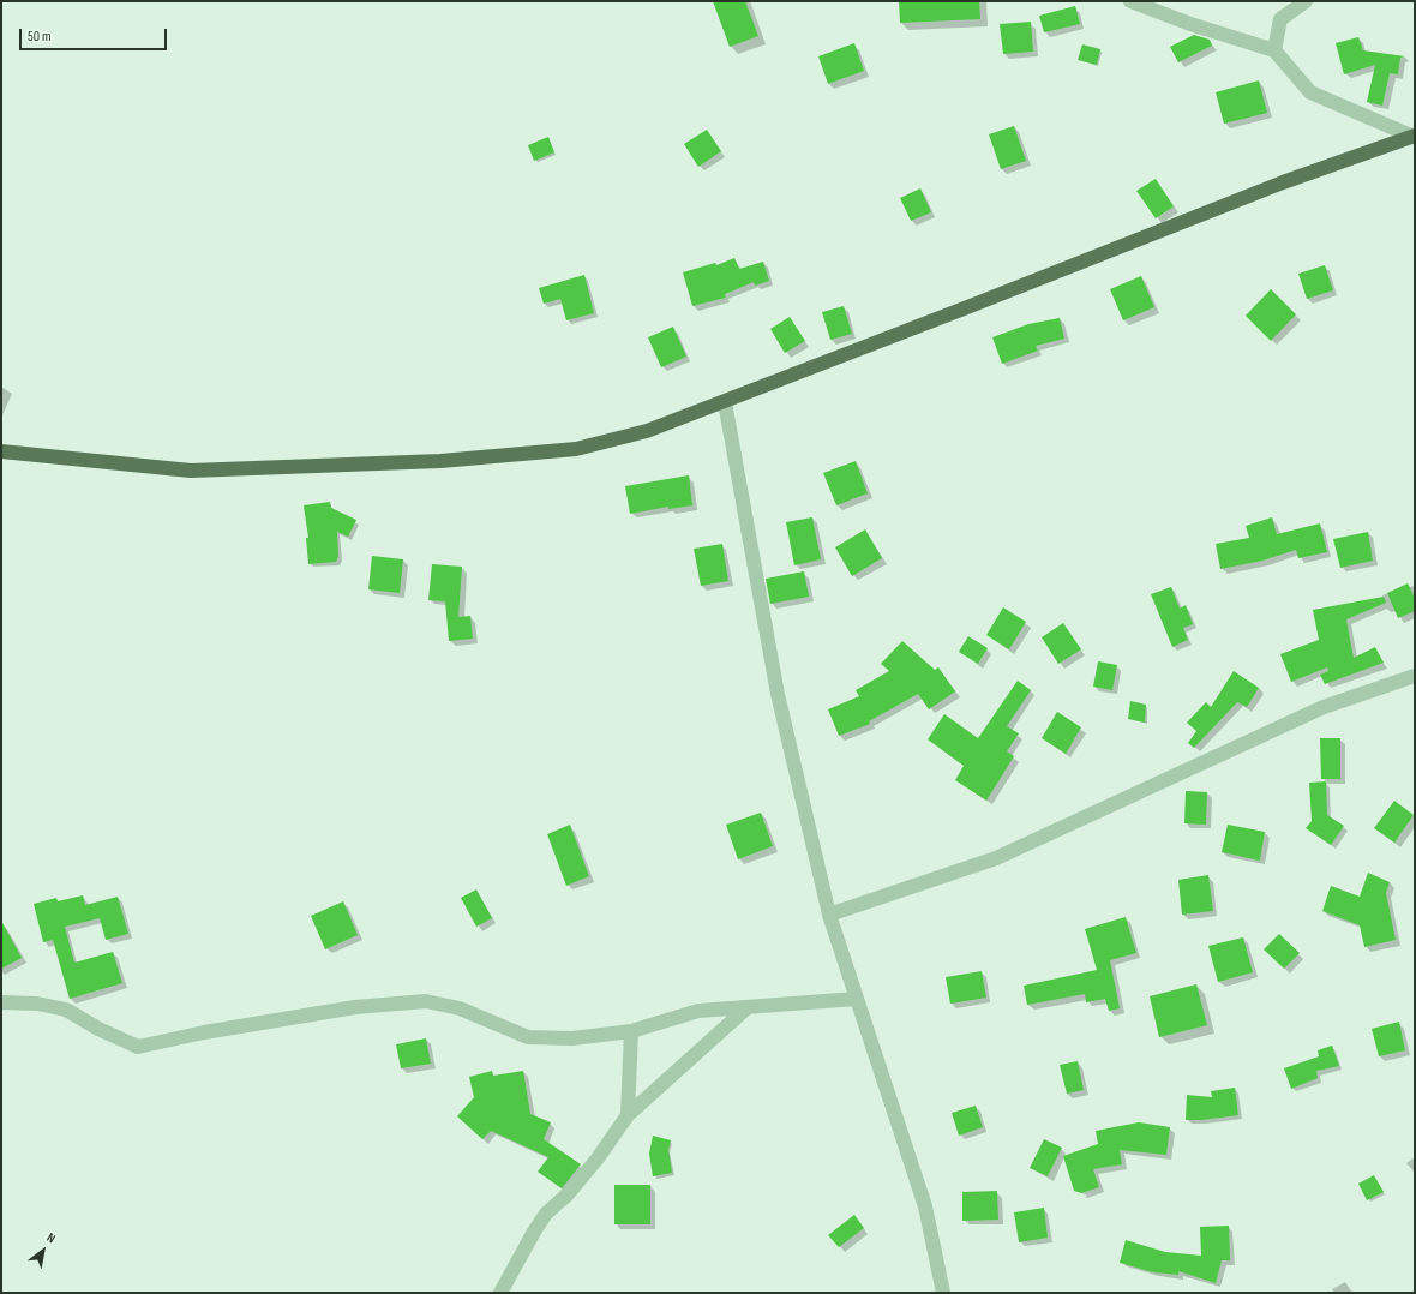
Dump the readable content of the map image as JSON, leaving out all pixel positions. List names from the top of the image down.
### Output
{
  "scale_bar": "50 m",
  "north": "top right"
}
